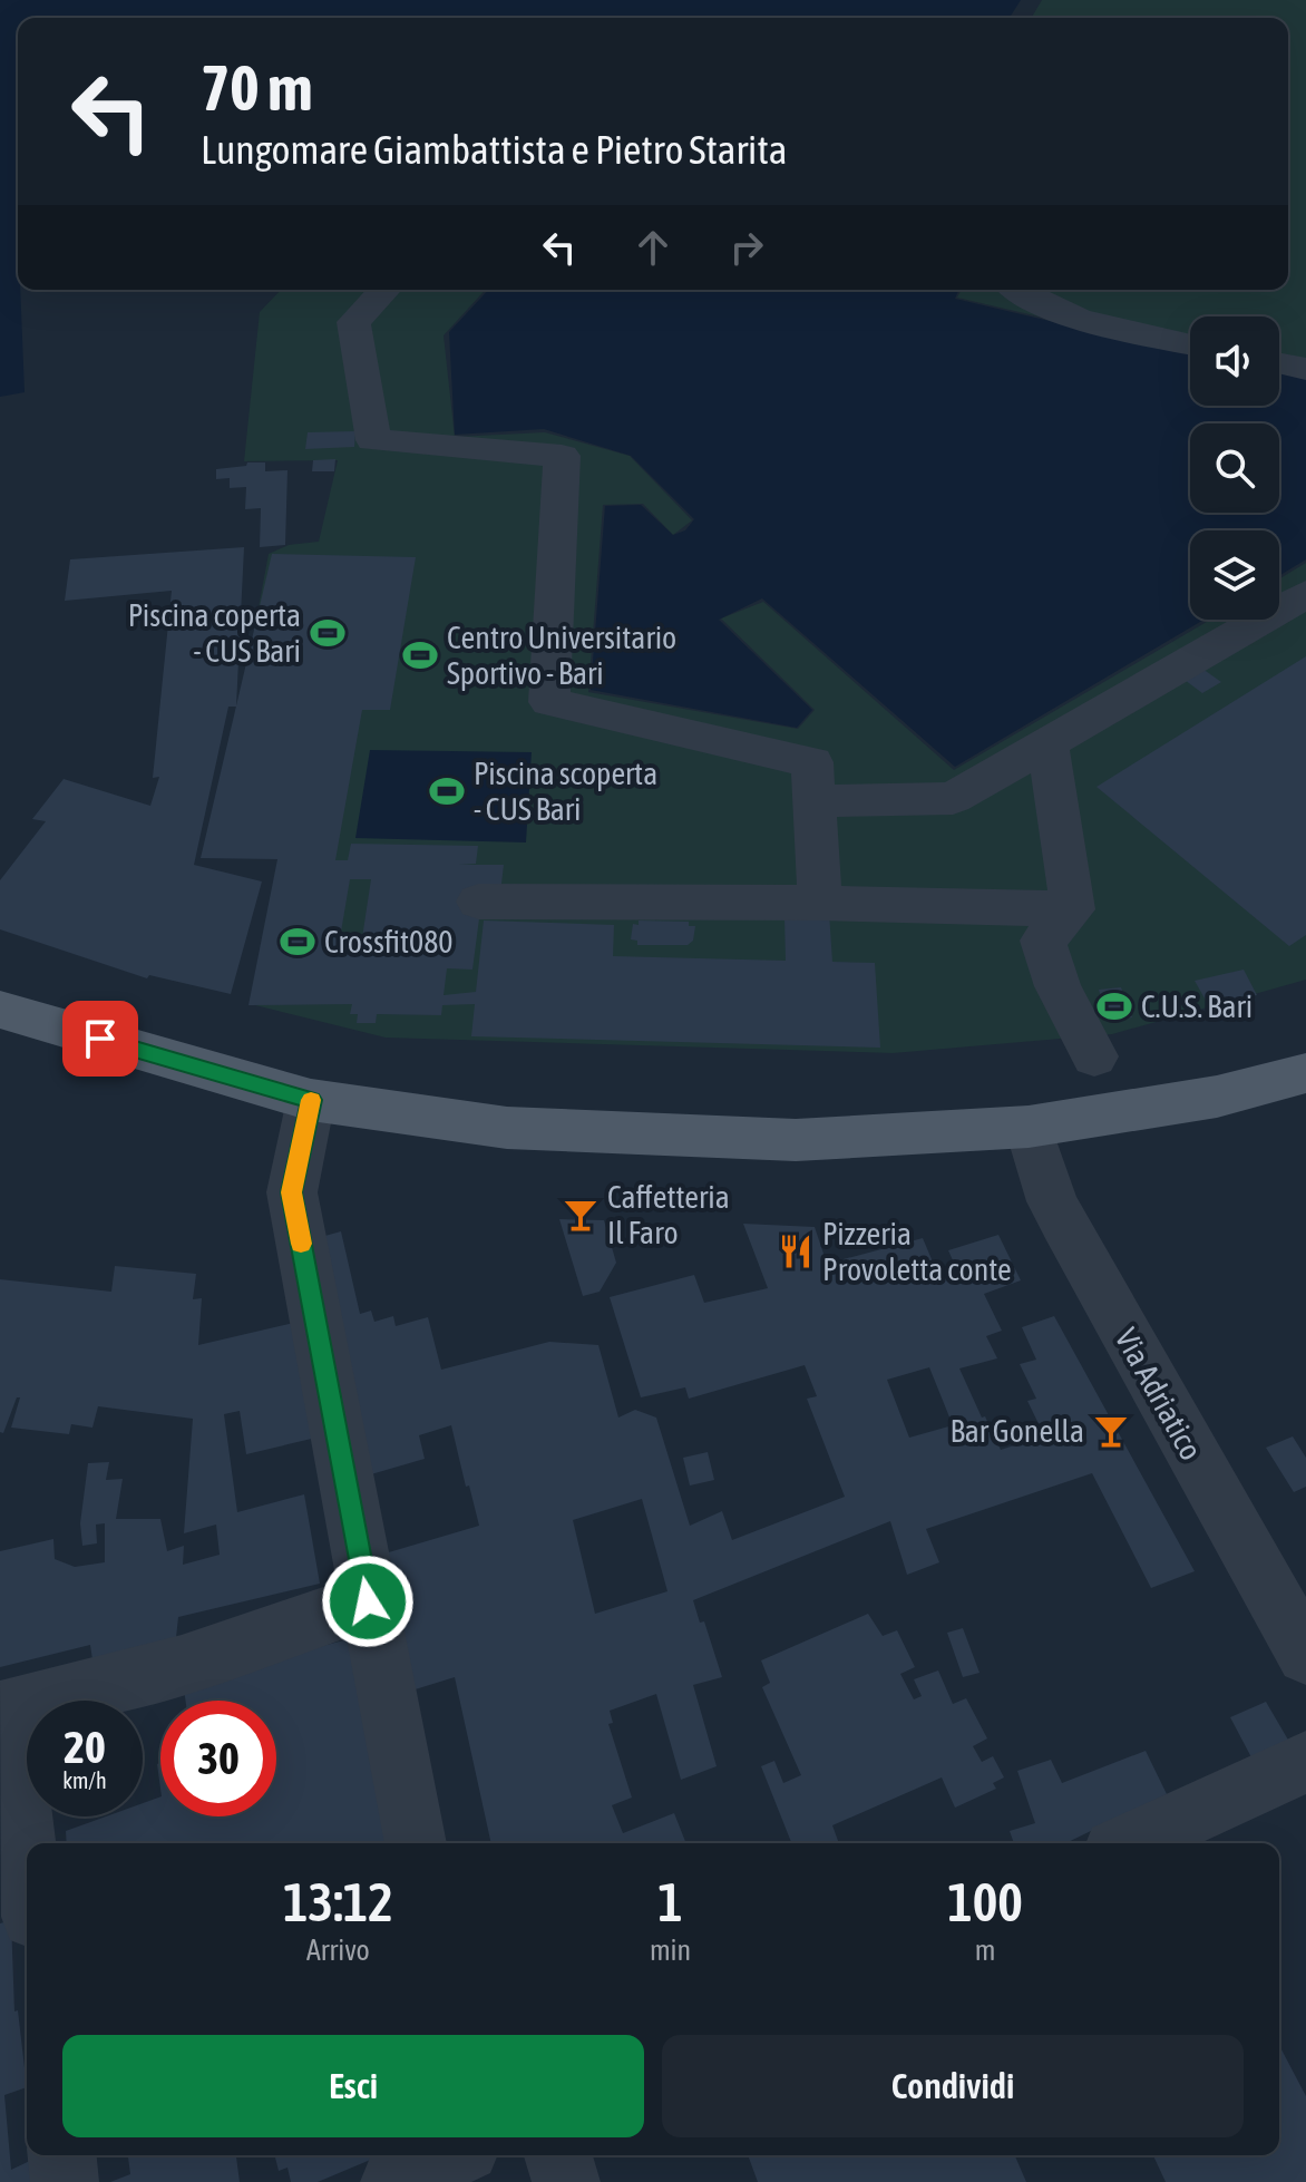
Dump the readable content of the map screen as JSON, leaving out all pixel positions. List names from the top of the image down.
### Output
{
  "streets": {
    "street": ["Via Adriatico"]
  },
  "places": {
    "sports": [
      "Piscina coperta - CUS Bari",
      "Centro Universitario Sportivo - Bari",
      "Piscina scoperta - CUS Bari",
      "Crossfit080",
      "C.U.S. Bari"
    ],
    "bar": ["Caffetteria Il Faro", "Bar Gonella"],
    "restaurant": ["Pizzeria Provoletta conte"]
  },
  "page": {
    "turn": ["70 m", "Lungomare Giambattista e Pietro Starita"],
    "speed": "20 km/h",
    "limit": "30",
    "eta": [
      "13:12",
      "Arrivo",
      "1",
      "min",
      "100",
      "m"
    ],
    "buttons": ["Esci", "Condividi"]
  }
}
